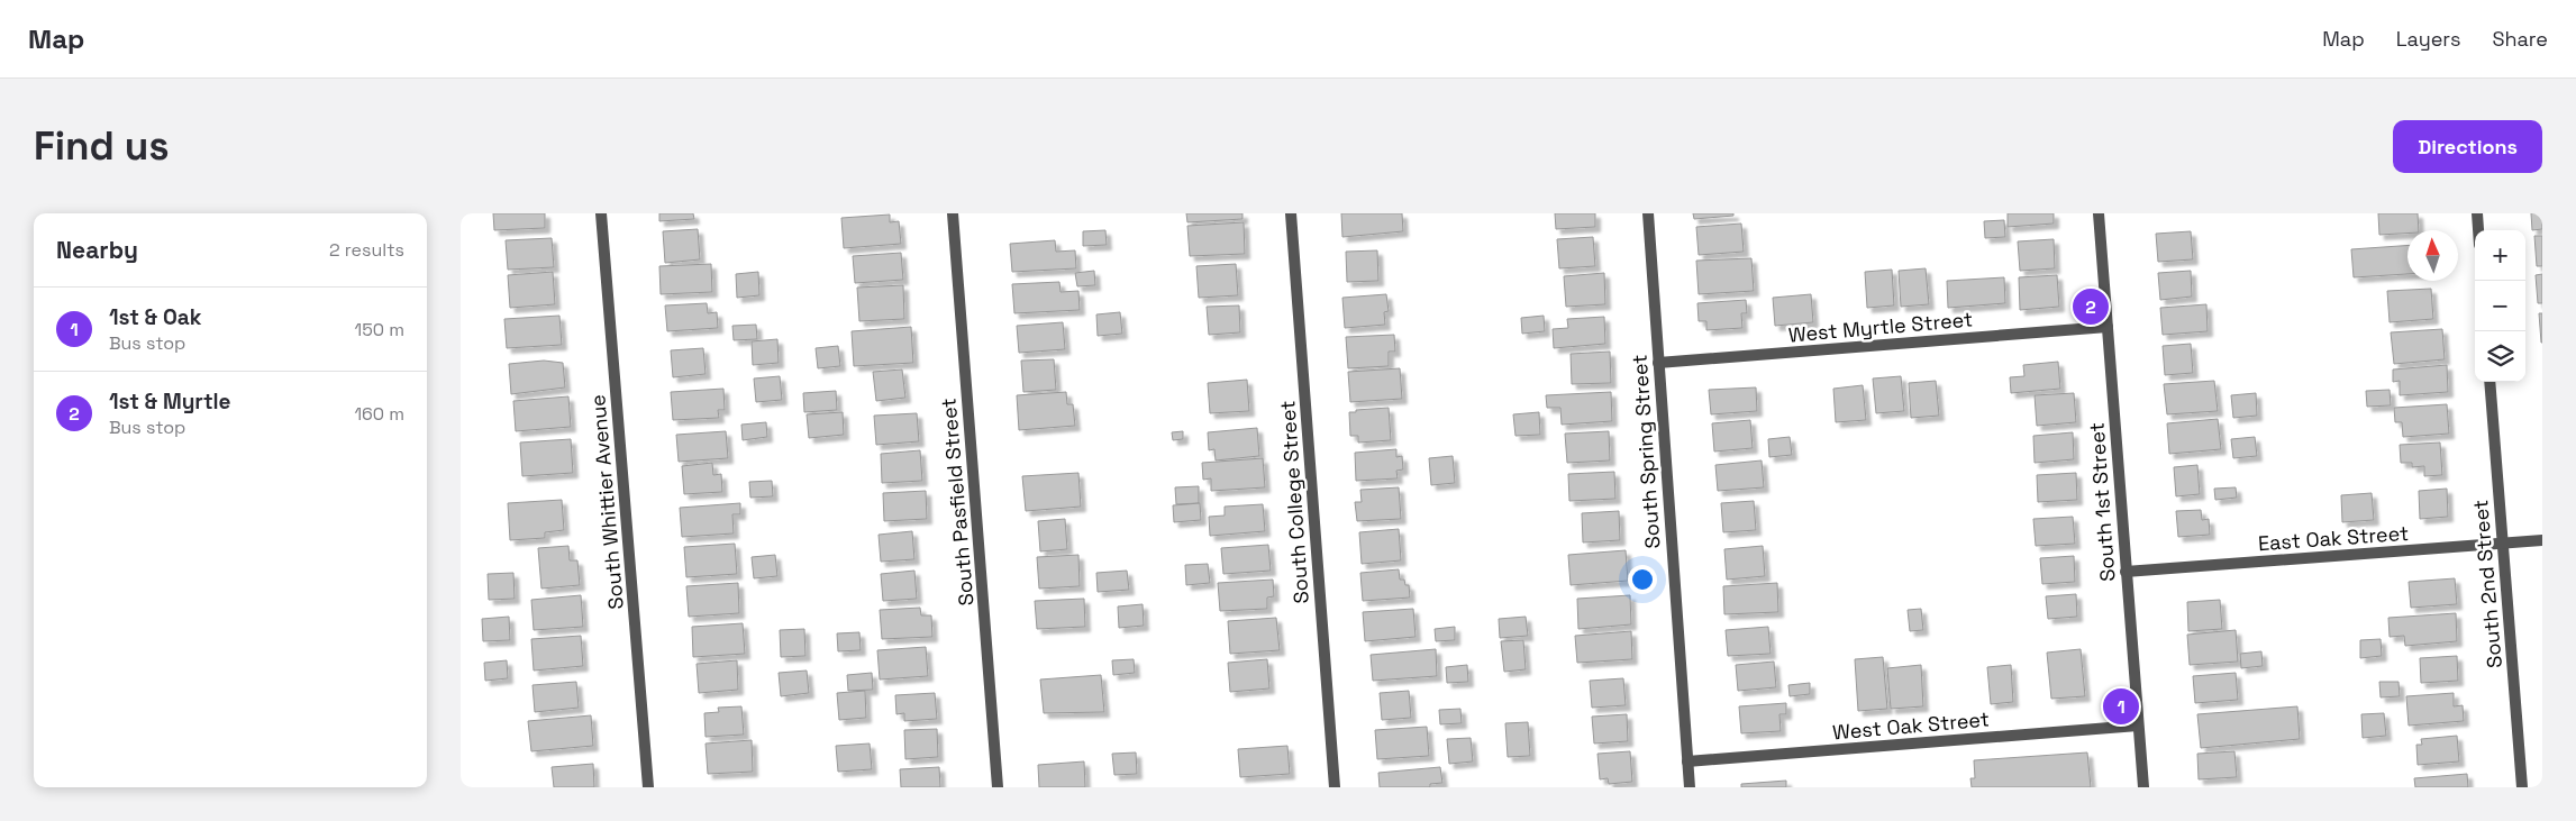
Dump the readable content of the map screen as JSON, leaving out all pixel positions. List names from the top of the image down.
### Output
{
  "streets": {
    "street": [
      "West Myrtle Street",
      "South Spring Street",
      "South Whittier Avenue",
      "South Pasfield Street",
      "South College Street",
      "South 1st Street",
      "East Oak Street",
      "South 2nd Street",
      "West Oak Street"
    ]
  },
  "crossings": [
    ["West Myrtle Street", "South Spring Street"],
    ["West Myrtle Street", "South 1st Street"],
    ["South Spring Street", "West Oak Street"],
    ["South 1st Street", "East Oak Street"],
    ["South 1st Street", "West Oak Street"],
    ["East Oak Street", "South 2nd Street"]
  ],
  "north": "top",
  "page": {
    "header": "Map",
    "nav": ["Map", "Layers", "Share"],
    "buttons": "Directions",
    "title": "Find us",
    "heading": ["Nearby", "2 results"],
    "map_buttons": ["+", "−"],
    "list": [
      {
        "mark": "1",
        "name": "1st & Oak",
        "note": "Bus stop",
        "value": "150 m"
      },
      {
        "mark": "2",
        "name": "1st & Myrtle",
        "note": "Bus stop",
        "value": "160 m"
      }
    ],
    "pins": ["2", "1"]
  }
}
